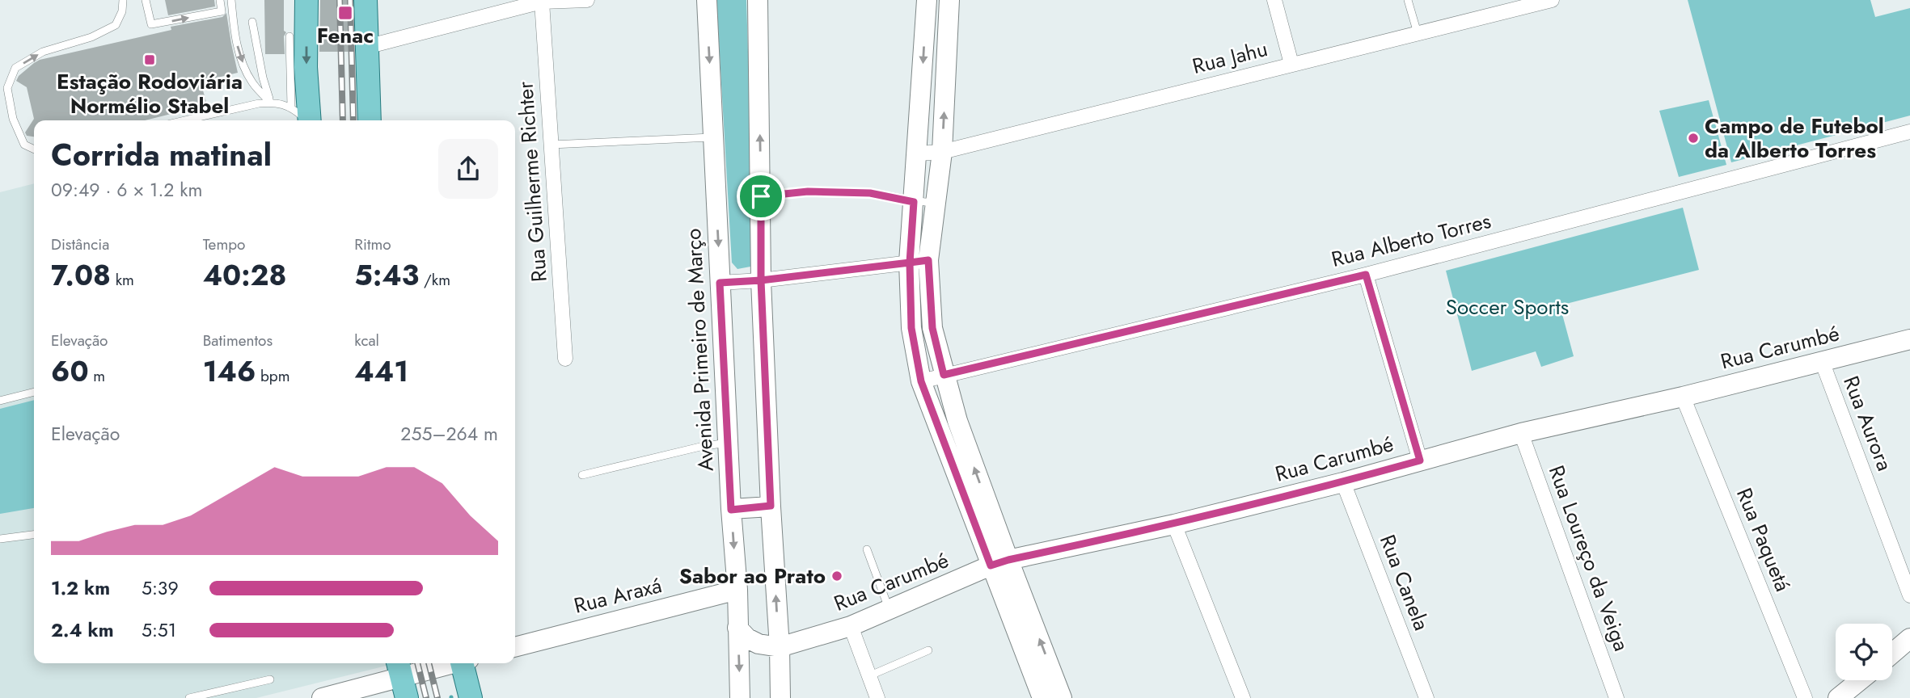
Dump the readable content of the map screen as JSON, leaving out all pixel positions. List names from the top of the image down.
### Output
{
  "streets": {
    "main road": ["Rua Carumbé", "Avenida Primeiro de Março", "Rua Araxá"],
    "street": [
      "Rua Jahu",
      "Rua Guilherme Richter",
      "Rua Alberto Torres",
      "Rua Aurora",
      "Rua Paquetá",
      "Rua Loureço da Veiga",
      "Rua Canela"
    ]
  },
  "crossings": [
    ["Rua Carumbé", "Rua Aurora"],
    ["Rua Carumbé", "Rua Paquetá"],
    ["Rua Carumbé", "Rua Loureço da Veiga"],
    ["Rua Carumbé", "Rua Canela"],
    ["Avenida Primeiro de Março", "Rua Araxá"]
  ],
  "parks": ["Soccer Sports"],
  "places": {
    "transit": ["Fenac", "Estação Rodoviária Normélio Stabel"],
    "other": ["Campo de Futebol da Alberto Torres", "Sabor ao Prato"]
  },
  "page": {
    "heading": ["Corrida matinal", "09:49 · 6 × 1.2 km"],
    "stats": [
      ["Distância", "7.08 km"],
      ["Tempo", "40:28"],
      ["Ritmo", "5:43 /km"],
      ["Elevação", "60 m"],
      ["Batimentos", "146 bpm"],
      ["kcal", "441"]
    ],
    "chart": ["Elevação", "255–264 m"],
    "list": [
      {
        "name": "1.2 km",
        "note": "5:39"
      },
      {
        "name": "2.4 km",
        "note": "5:51"
      }
    ]
  }
}
